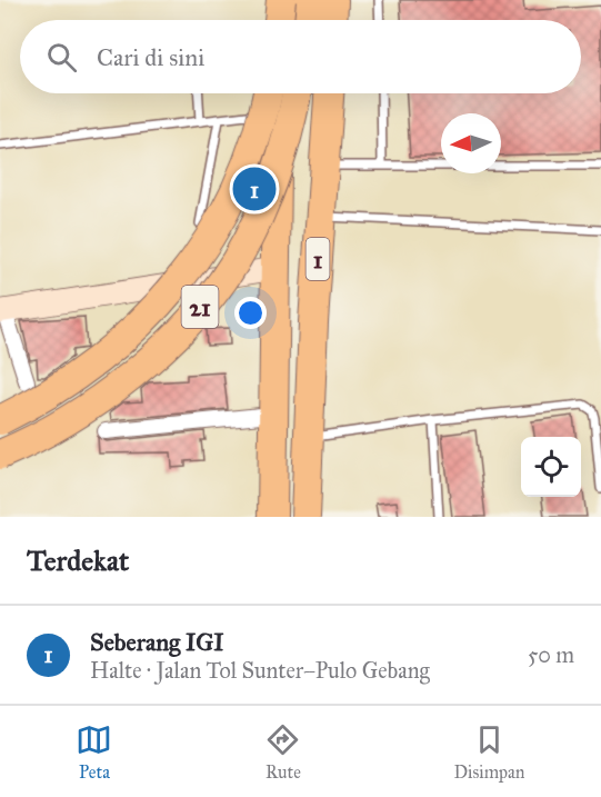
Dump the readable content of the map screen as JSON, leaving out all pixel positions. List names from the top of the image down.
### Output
{
  "streets": {
    "highway": ["1", "21"]
  },
  "north": "left",
  "page": {
    "search": "Cari di sini",
    "pins": "1",
    "heading": "Terdekat",
    "list": [
      {
        "mark": "1",
        "name": "Seberang IGI",
        "note": "Halte · Jalan Tol Sunter–Pulo Gebang",
        "value": "50 m"
      }
    ],
    "nav": ["Peta", "Rute", "Disimpan"]
  }
}
